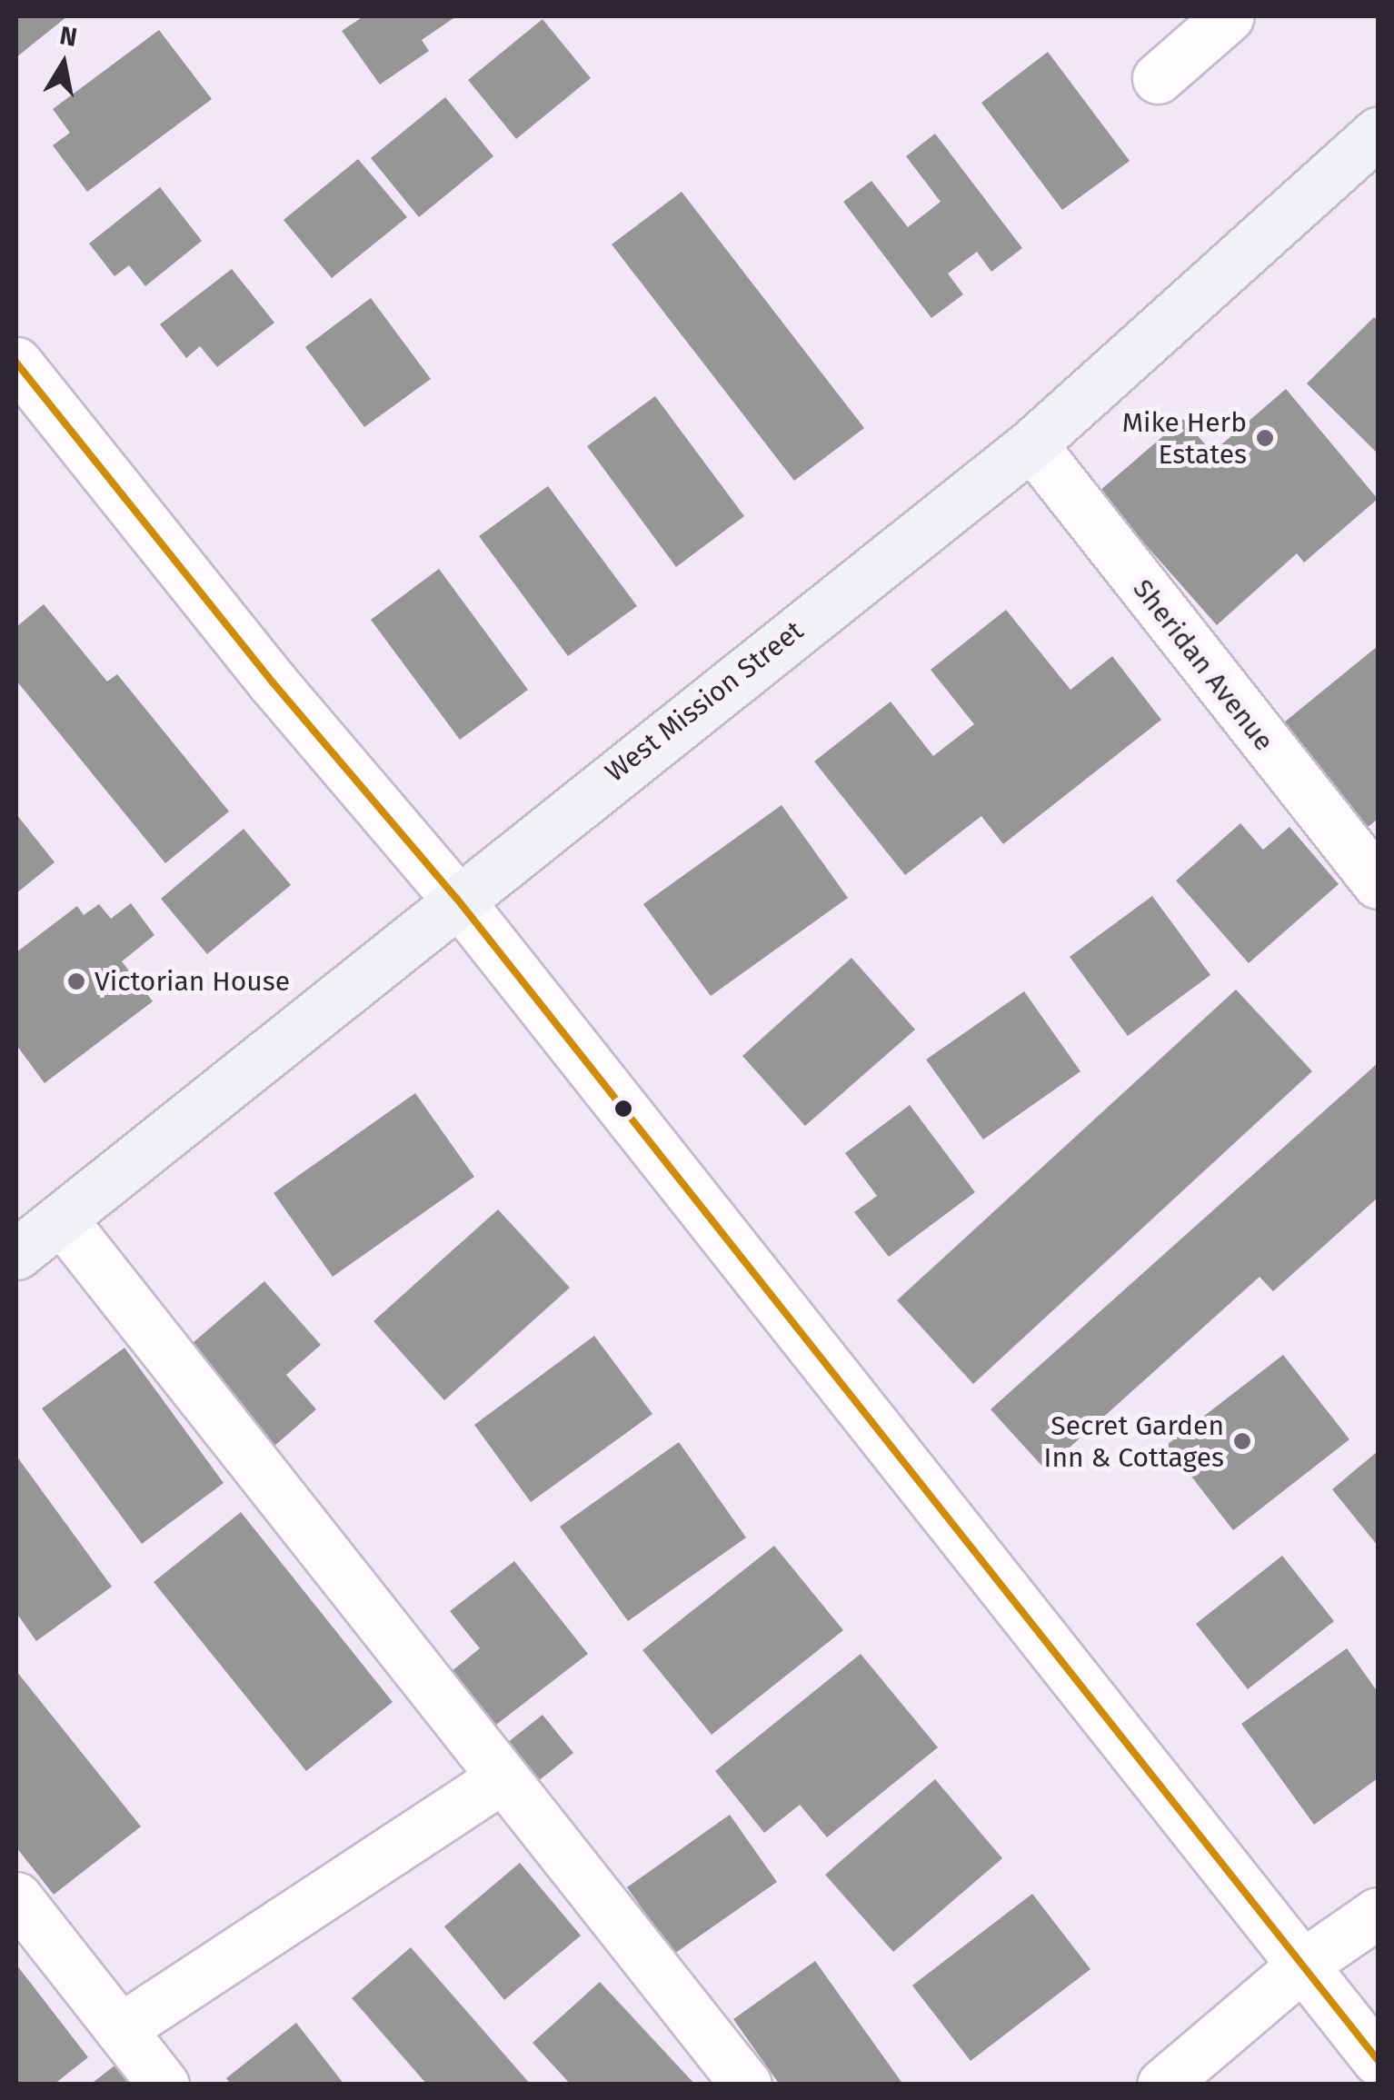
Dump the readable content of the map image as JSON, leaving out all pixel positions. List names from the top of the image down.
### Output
{
  "streets": {
    "main road": ["West Mission Street"],
    "street": ["Sheridan Avenue"]
  },
  "crossings": [
    ["Sheridan Avenue", "West Mission Street"]
  ],
  "places": ["Mike Herb Estates", "Victorian House", "Secret Garden Inn & Cottages"],
  "north": "top"
}
